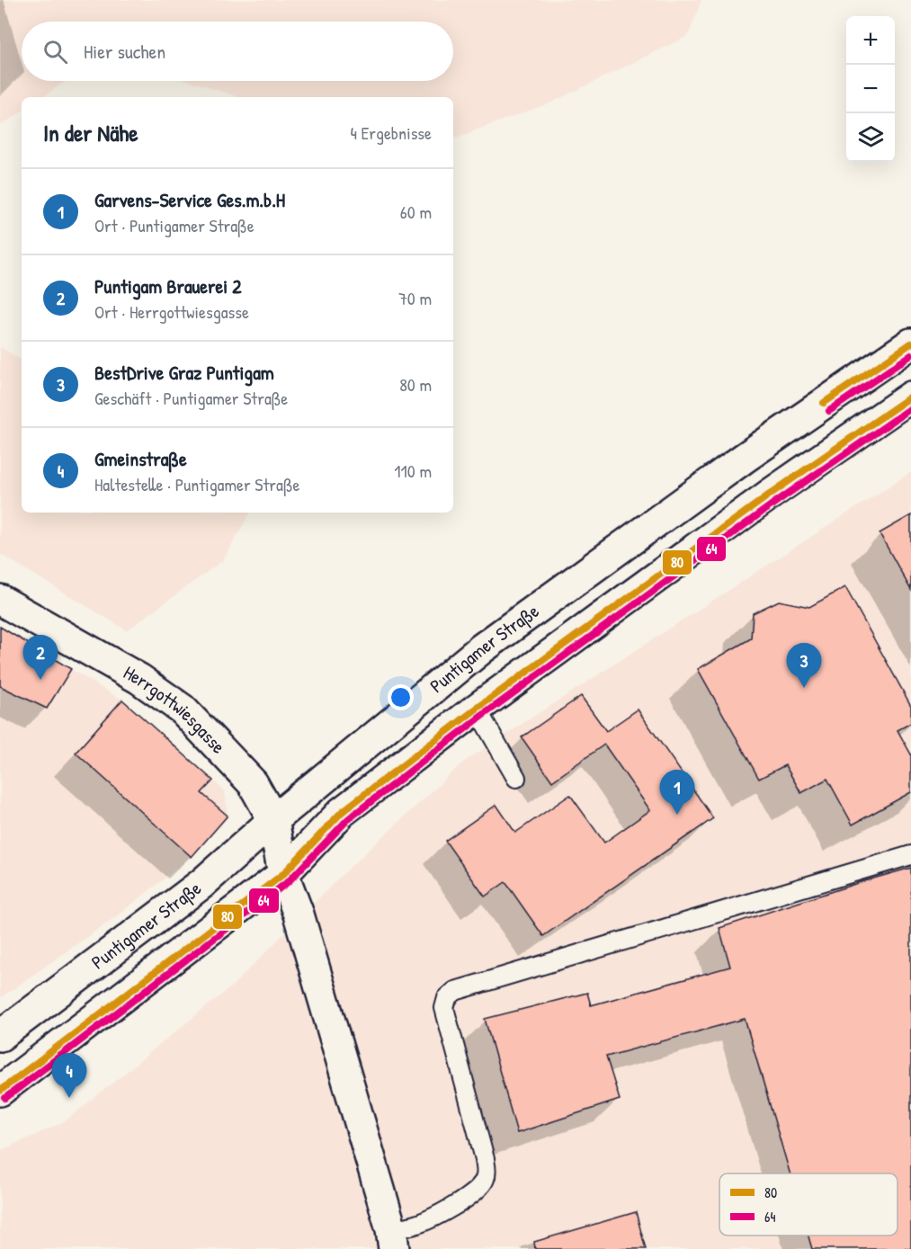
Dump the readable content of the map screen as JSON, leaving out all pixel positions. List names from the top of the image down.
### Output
{
  "streets": {
    "main road": ["Puntigamer Straße", "Herrgottwiesgasse"]
  },
  "crossings": [
    ["Puntigamer Straße", "Herrgottwiesgasse"]
  ],
  "lines": ["transit line 80", "transit line 64"],
  "legend": ["80", "64"],
  "page": {
    "map_buttons": ["+", "−"],
    "search": "Hier suchen",
    "heading": ["In der Nähe", "4 Ergebnisse"],
    "list": [
      {
        "mark": "1",
        "name": "Garvens-Service Ges.m.b.H",
        "note": "Ort · Puntigamer Straße",
        "value": "60 m"
      },
      {
        "mark": "2",
        "name": "Puntigam Brauerei 2",
        "note": "Ort · Herrgottwiesgasse",
        "value": "70 m"
      },
      {
        "mark": "3",
        "name": "BestDrive Graz Puntigam",
        "note": "Geschäft · Puntigamer Straße",
        "value": "80 m"
      },
      {
        "mark": "4",
        "name": "Gmeinstraße",
        "note": "Haltestelle · Puntigamer Straße",
        "value": "110 m"
      }
    ],
    "pins": [
      "2",
      "3",
      "1",
      "4"
    ]
  }
}
